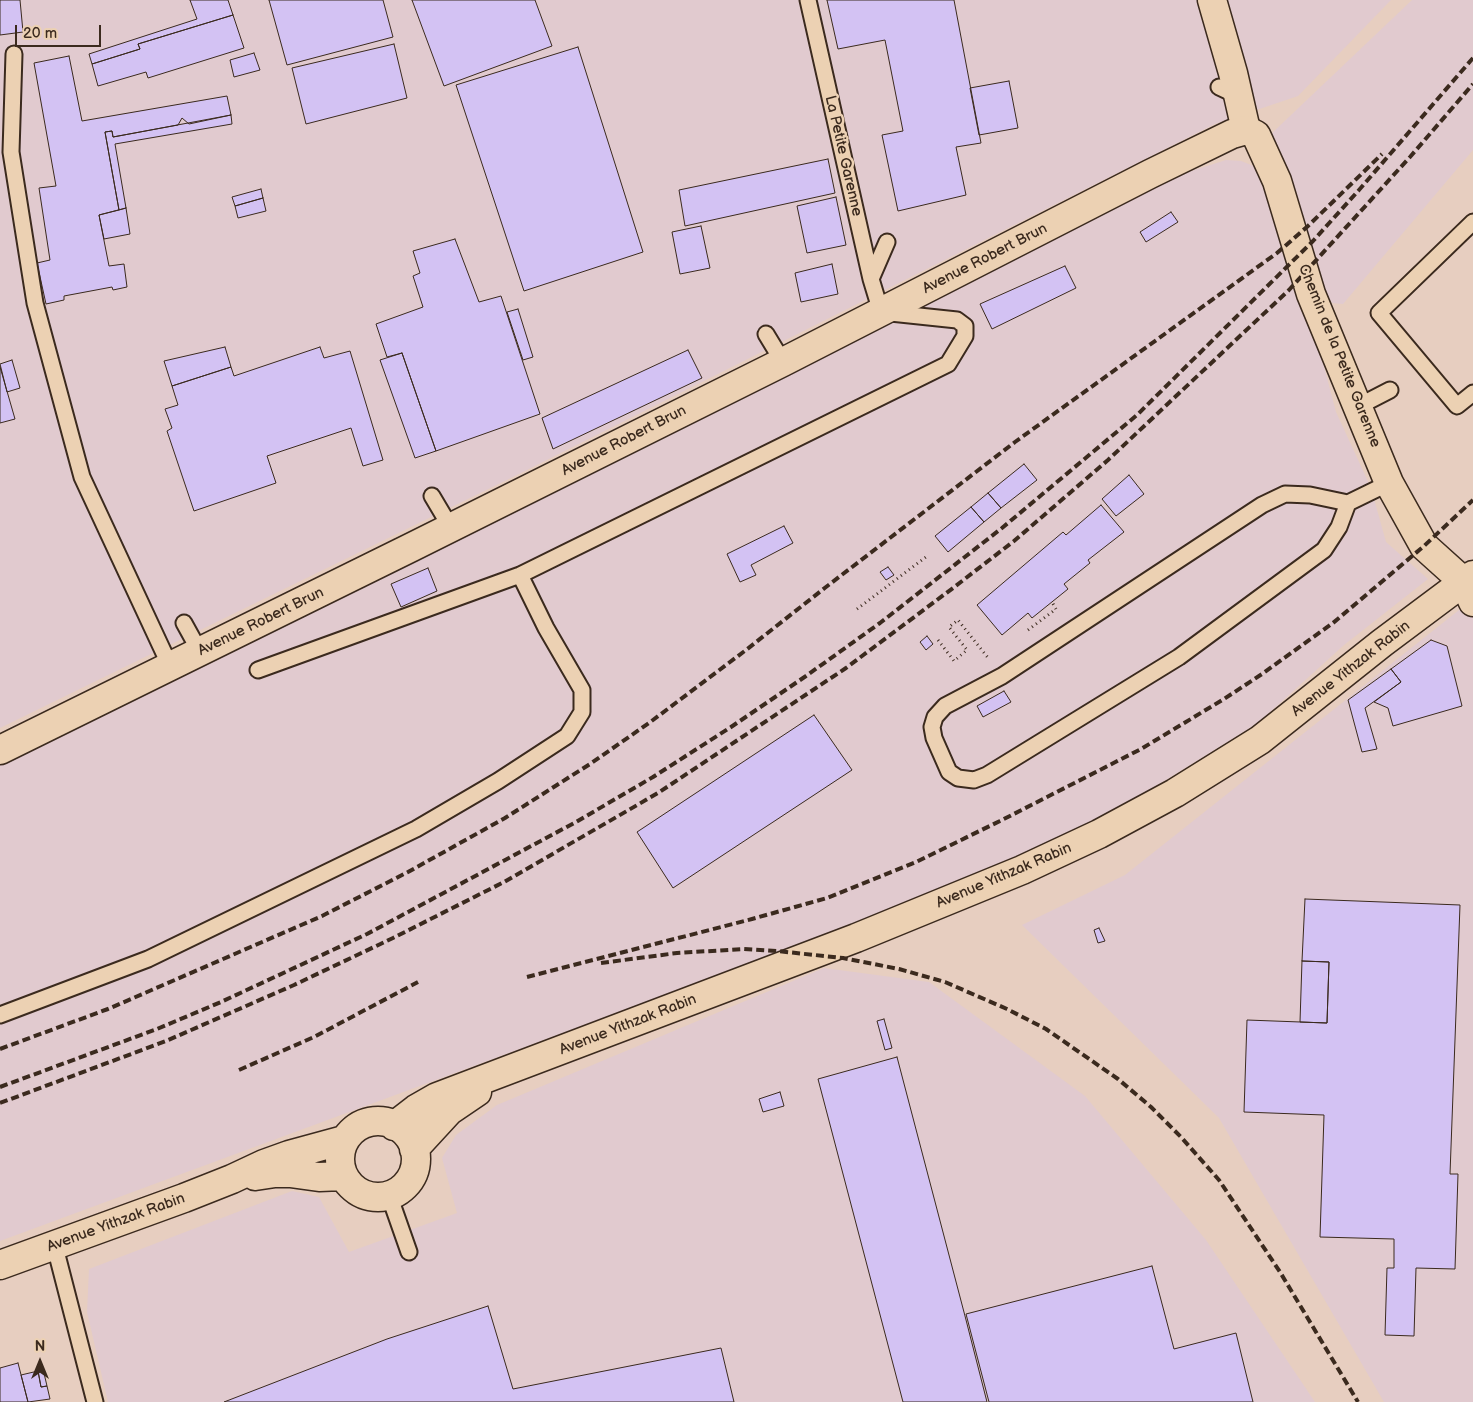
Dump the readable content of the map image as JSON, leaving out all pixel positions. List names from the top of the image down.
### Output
{
  "streets": {
    "street": ["Avenue Robert Brun", "Chemin de la Petite Garenne", "Avenue Yithzak Rabin"],
    "lane": ["La Petite Garenne"]
  },
  "crossings": [
    ["La Petite Garenne", "Avenue Robert Brun"],
    ["Avenue Robert Brun", "Chemin de la Petite Garenne"],
    ["Chemin de la Petite Garenne", "Avenue Yithzak Rabin"]
  ],
  "scale_bar": "20 m",
  "north": "top"
}
